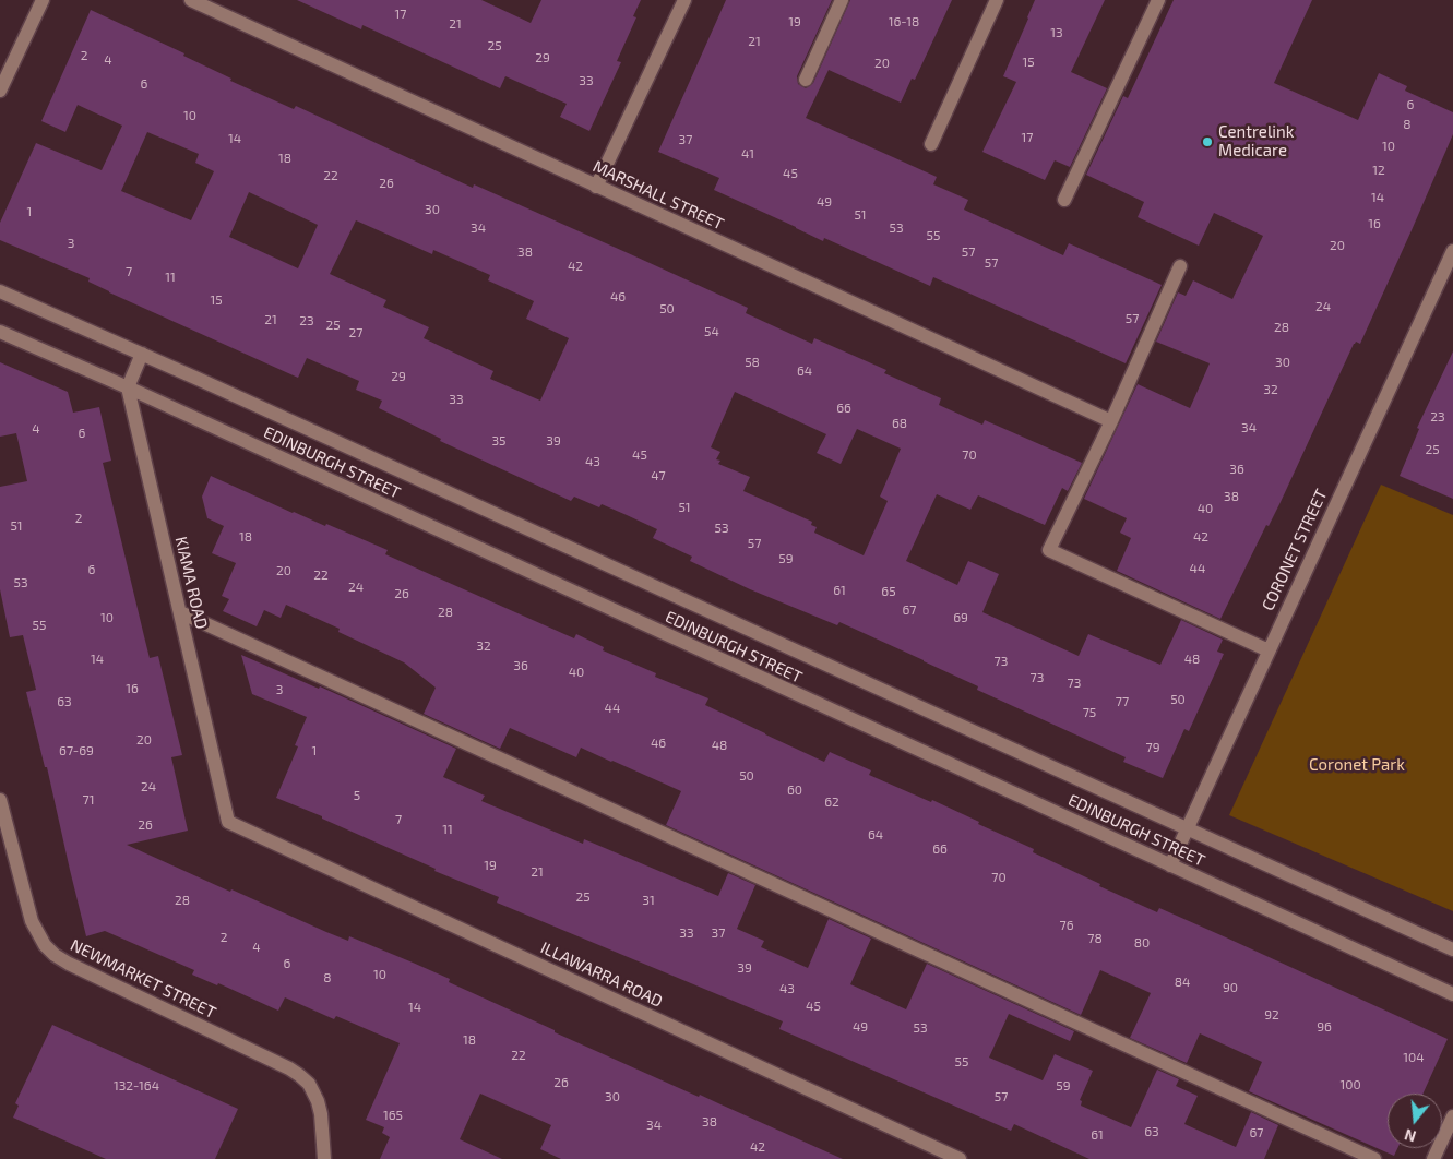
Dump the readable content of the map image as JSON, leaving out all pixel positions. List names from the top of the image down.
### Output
{
  "streets": {
    "street": [
      "MARSHALL STREET",
      "EDINBURGH STREET",
      "CORONET STREET",
      "KIAMA ROAD",
      "ILLAWARRA ROAD",
      "NEWMARKET STREET"
    ]
  },
  "crossings": [
    ["EDINBURGH STREET", "CORONET STREET"],
    ["EDINBURGH STREET", "KIAMA ROAD"],
    ["KIAMA ROAD", "ILLAWARRA ROAD"]
  ],
  "parks": ["Coronet Park"],
  "places": ["Centrelink Medicare"],
  "house_numbers": [
    "17",
    "19",
    "16-18",
    "21",
    "13",
    "21",
    "25",
    "2",
    "29",
    "4",
    "15",
    "20",
    "33",
    "6",
    "6",
    "10",
    "8",
    "17",
    "14",
    "37",
    "10",
    "41",
    "18",
    "12",
    "45",
    "22",
    "26",
    "14",
    "49",
    "30",
    "1",
    "51",
    "16",
    "34",
    "53",
    "55",
    "3",
    "20",
    "38",
    "57",
    "57",
    "42",
    "7",
    "11",
    "46",
    "15",
    "24",
    "50",
    "57",
    "21",
    "23",
    "25",
    "28",
    "54",
    "27",
    "58",
    "30",
    "64",
    "29",
    "32",
    "33",
    "66",
    "23",
    "68",
    "34",
    "4",
    "6",
    "35",
    "39",
    "25",
    "45",
    "70",
    "43",
    "36",
    "47",
    "38",
    "51",
    "40",
    "2",
    "51",
    "53",
    "18",
    "42",
    "57",
    "59",
    "44",
    "6",
    "20",
    "22",
    "53",
    "24",
    "61",
    "65",
    "26",
    "67",
    "28",
    "10",
    "69",
    "55",
    "32",
    "14",
    "48",
    "73",
    "36",
    "40",
    "73",
    "73",
    "16",
    "3",
    "50",
    "63",
    "77",
    "44",
    "75",
    "20",
    "46",
    "48",
    "79",
    "67-69",
    "1",
    "50",
    "24",
    "60",
    "5",
    "71",
    "62",
    "7",
    "26",
    "11",
    "64",
    "66",
    "19",
    "21",
    "70",
    "25",
    "28",
    "31",
    "76",
    "33",
    "37",
    "2",
    "78",
    "80",
    "4",
    "6",
    "39",
    "10",
    "8",
    "84",
    "90",
    "43",
    "45",
    "14",
    "92",
    "49",
    "96",
    "53",
    "18",
    "22",
    "104",
    "55",
    "26",
    "100",
    "132-164",
    "59",
    "30",
    "57",
    "165",
    "38",
    "34",
    "63",
    "67",
    "61",
    "42"
  ],
  "north": "bottom"
}
